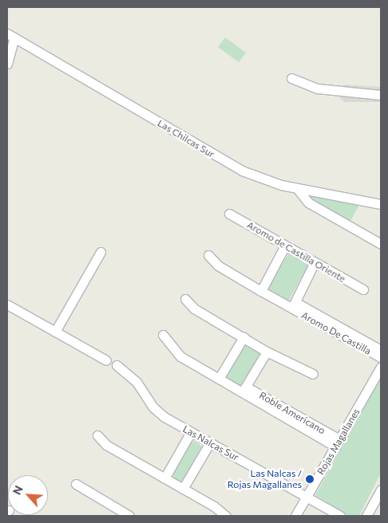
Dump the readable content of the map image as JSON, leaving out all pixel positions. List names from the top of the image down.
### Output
{
  "streets": {
    "street": [
      "Las Chilcas Sur",
      "Aromo de Castilla Oriente",
      "Aromo De Castilla",
      "Roble Americano",
      "Rojas Magallanes",
      "Las Nalcas Sur"
    ]
  },
  "crossings": [
    ["Aromo de Castilla Oriente", "Aromo De Castilla"],
    ["Roble Americano", "Rojas Magallanes"],
    ["Rojas Magallanes", "Las Nalcas Sur"]
  ],
  "places": ["Las Nalcas / Rojas Magallanes"],
  "north": "top left"
}
